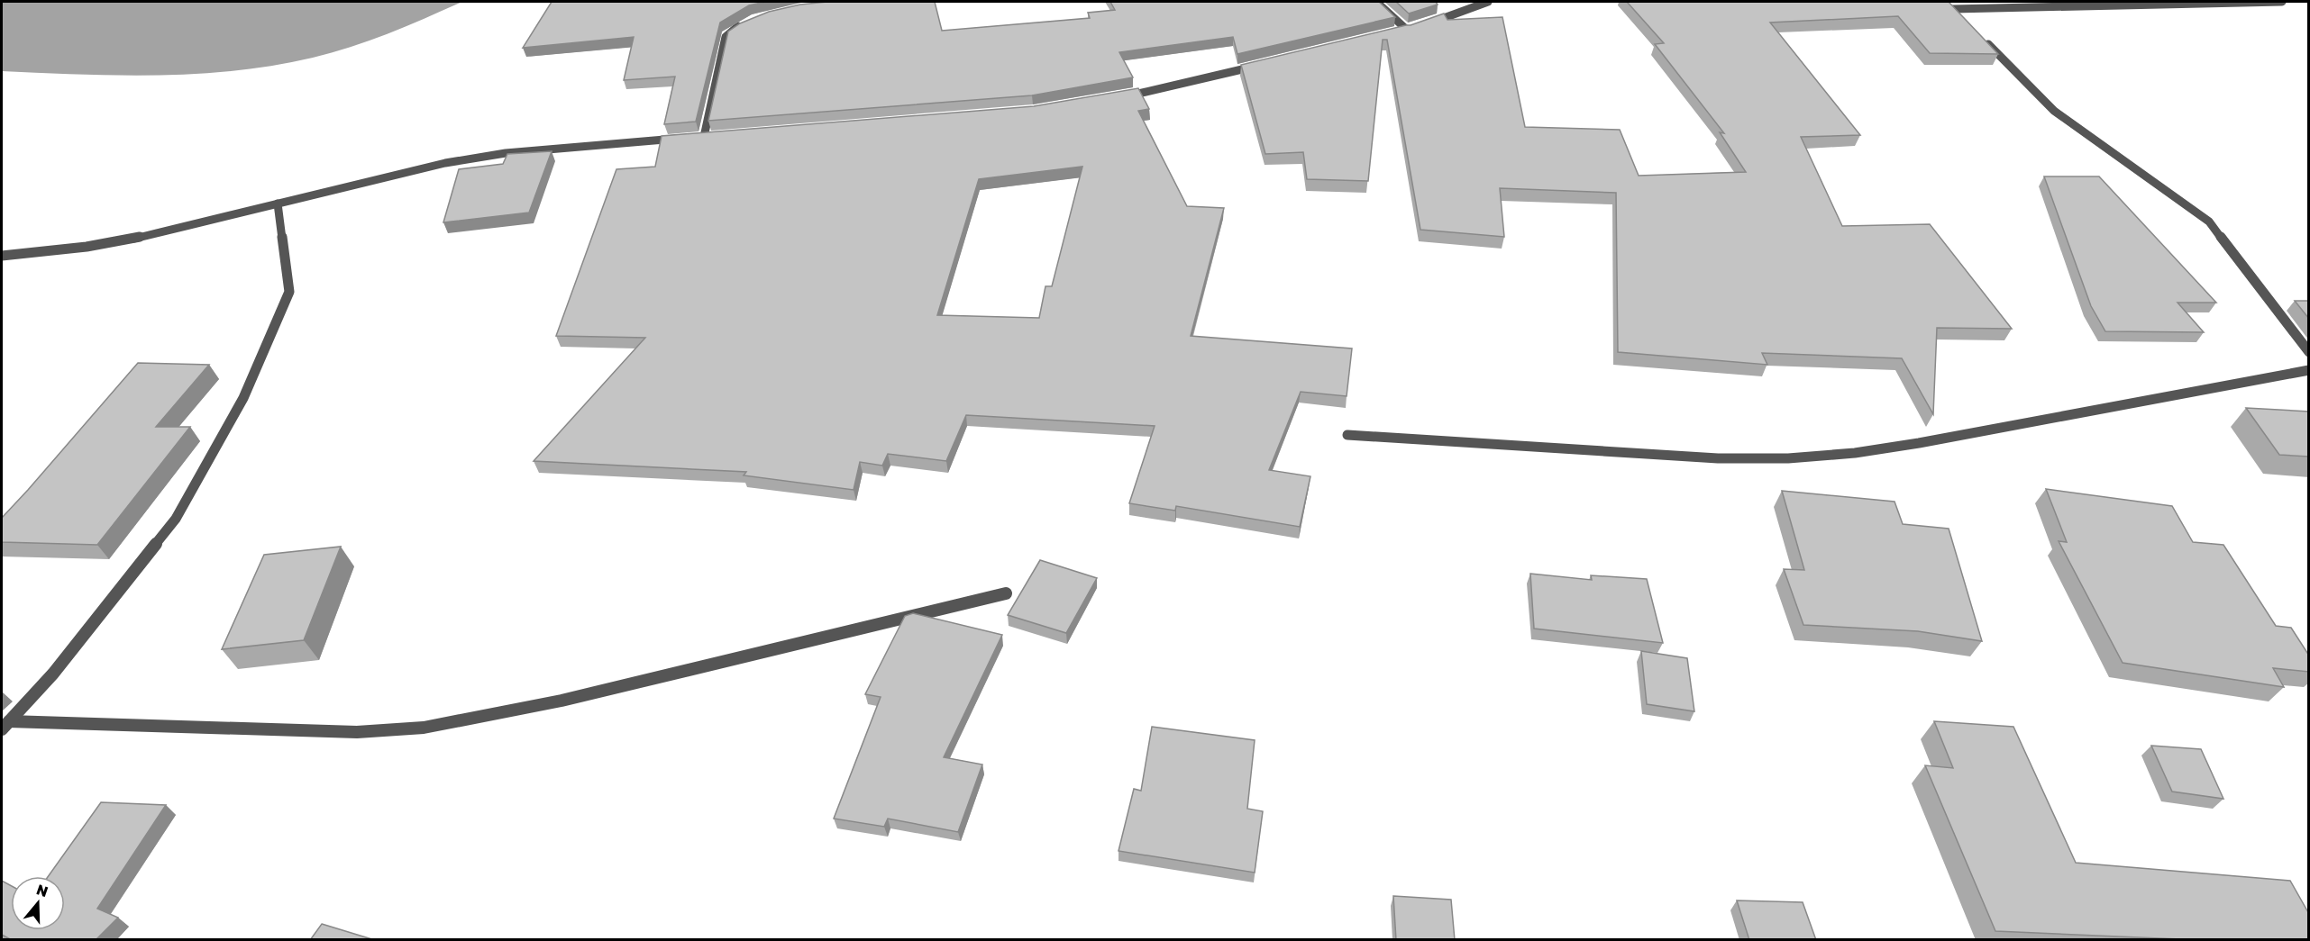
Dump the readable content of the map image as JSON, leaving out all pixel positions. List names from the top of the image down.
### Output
{
  "north": "top"
}
